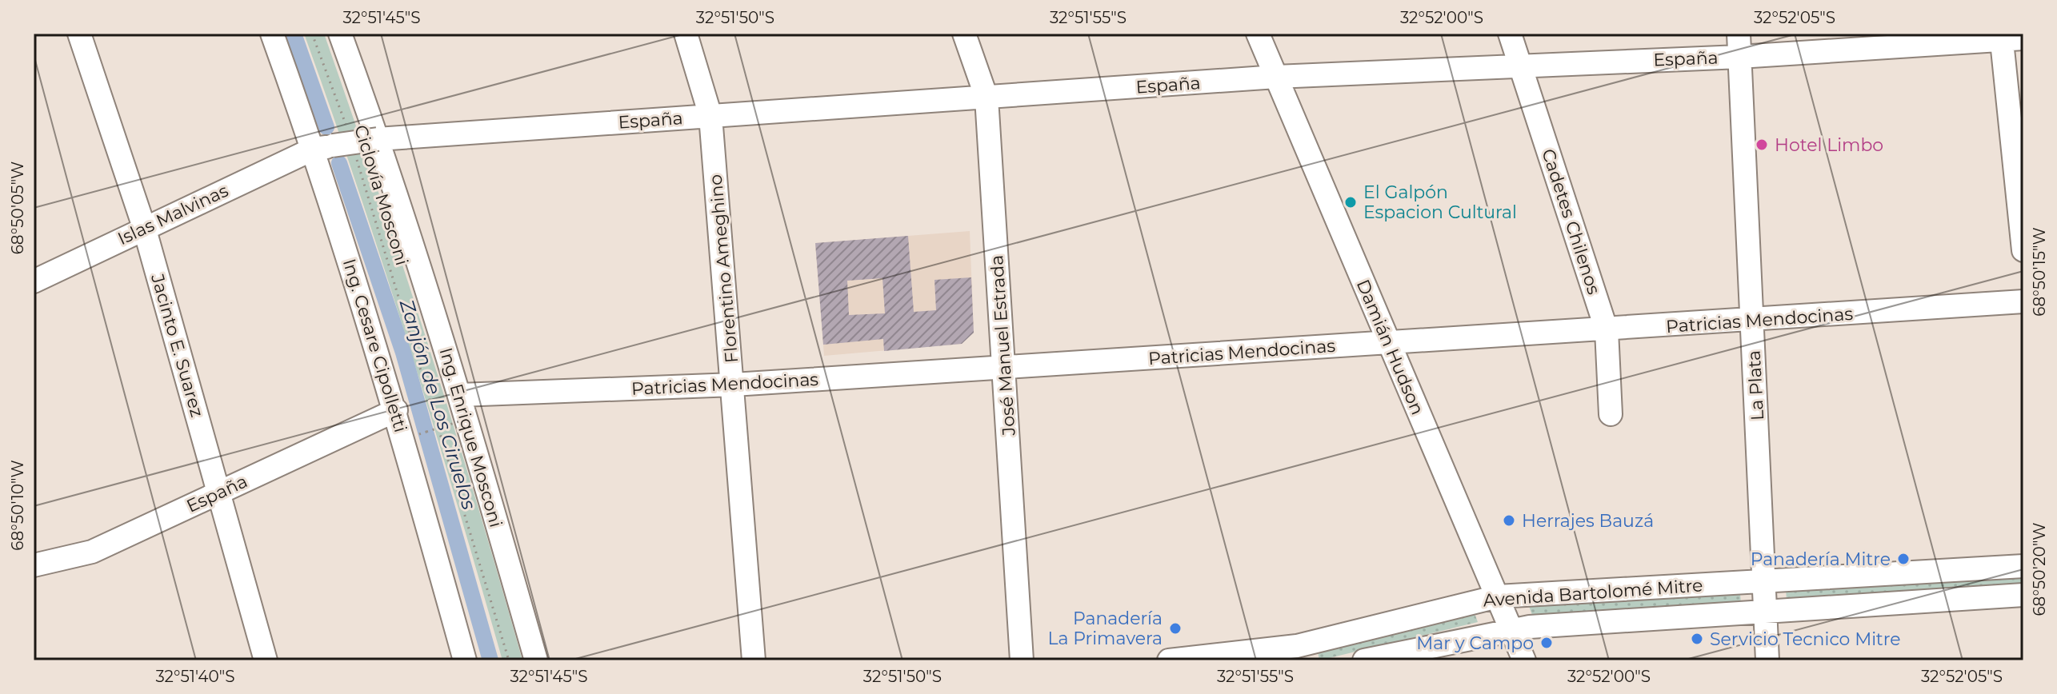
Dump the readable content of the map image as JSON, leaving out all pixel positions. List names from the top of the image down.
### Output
{
  "streets": {
    "street": [
      "España",
      "Islas Malvinas",
      "Cadetes Chilenos",
      "Florentino Ameghino",
      "Patricias Mendocinas",
      "Jacinto E. Suarez",
      "Ing. Cesare Cipolletti",
      "José Manuel Estrada",
      "Damián Hudson",
      "La Plata",
      "Ing. Enrique Mosconi",
      "Avenida Bartolomé Mitre"
    ],
    "path": ["Ciclovía Mosconi"]
  },
  "crossings": [
    ["España", "Islas Malvinas"],
    ["España", "Cadetes Chilenos"],
    ["España", "Florentino Ameghino"],
    ["España", "Jacinto E. Suarez"],
    ["España", "Ing. Cesare Cipolletti"],
    ["España", "José Manuel Estrada"],
    ["España", "Damián Hudson"],
    ["España", "La Plata"],
    ["España", "Ing. Enrique Mosconi"],
    ["Islas Malvinas", "Jacinto E. Suarez"],
    ["Islas Malvinas", "Ing. Cesare Cipolletti"],
    ["Cadetes Chilenos", "Patricias Mendocinas"],
    ["Florentino Ameghino", "Patricias Mendocinas"],
    ["Patricias Mendocinas", "José Manuel Estrada"],
    ["Patricias Mendocinas", "Damián Hudson"],
    ["Patricias Mendocinas", "La Plata"],
    ["Patricias Mendocinas", "Ing. Enrique Mosconi"],
    ["Damián Hudson", "Avenida Bartolomé Mitre"],
    ["La Plata", "Avenida Bartolomé Mitre"]
  ],
  "water": ["Zanjón de Los Ciruelos"],
  "places": [
    "Hotel Limbo",
    "El Galpón Espacion Cultural",
    "Herrajes Bauzá",
    "Panadería Mitre",
    "Panadería La Primavera",
    "Servicio Tecnico Mitre",
    "Mar y Campo"
  ],
  "coordinates": [
    "32°51'45\"S",
    "32°51'50\"S",
    "32°51'55\"S",
    "32°52'00\"S",
    "32°52'05\"S",
    "68°50'05\"W",
    "68°50'15\"W",
    "68°50'10\"W",
    "68°50'20\"W",
    "32°51'40\"S"
  ]
}
